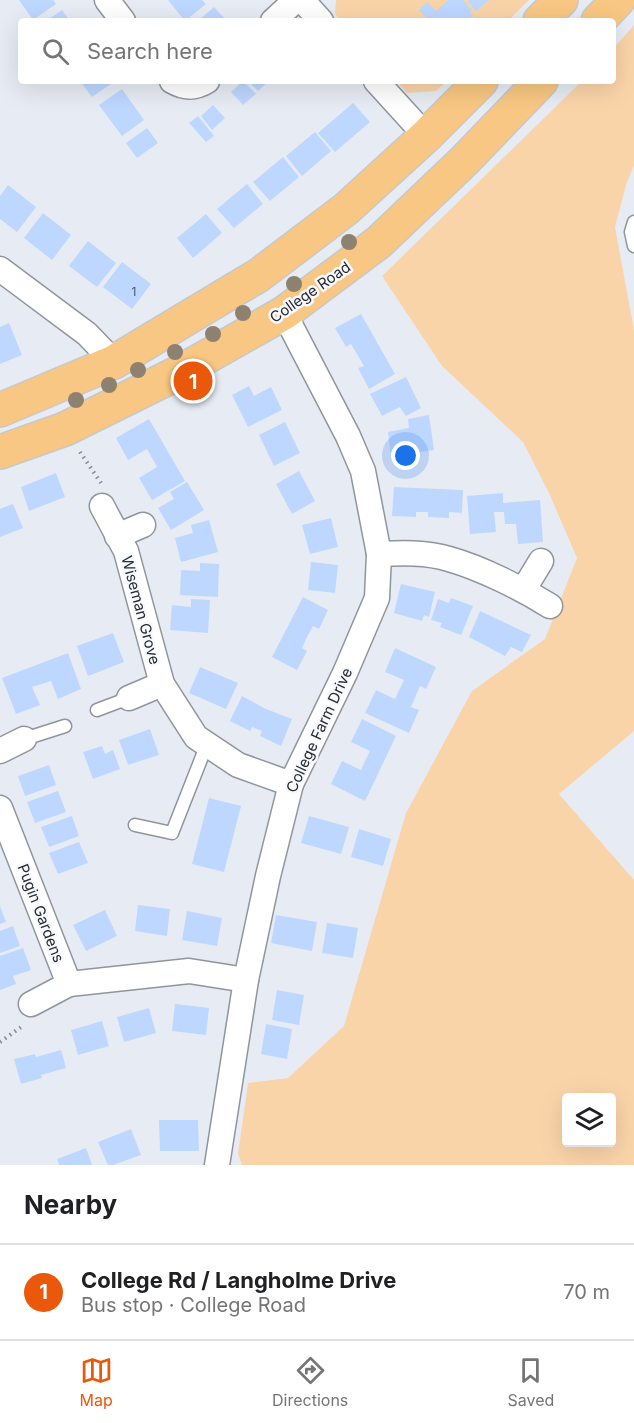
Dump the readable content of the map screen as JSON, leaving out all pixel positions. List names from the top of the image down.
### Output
{
  "streets": {
    "main road": ["College Road"],
    "street": ["Wiseman Grove", "College Farm Drive", "Pugin Gardens"]
  },
  "crossings": [
    ["College Road", "College Farm Drive"],
    ["Wiseman Grove", "College Farm Drive"]
  ],
  "house_numbers": ["1"],
  "page": {
    "search": "Search here",
    "pins": "1",
    "heading": "Nearby",
    "list": [
      {
        "mark": "1",
        "name": "College Rd / Langholme Drive",
        "note": "Bus stop · College Road",
        "value": "70 m"
      }
    ],
    "nav": ["Map", "Directions", "Saved"]
  }
}
